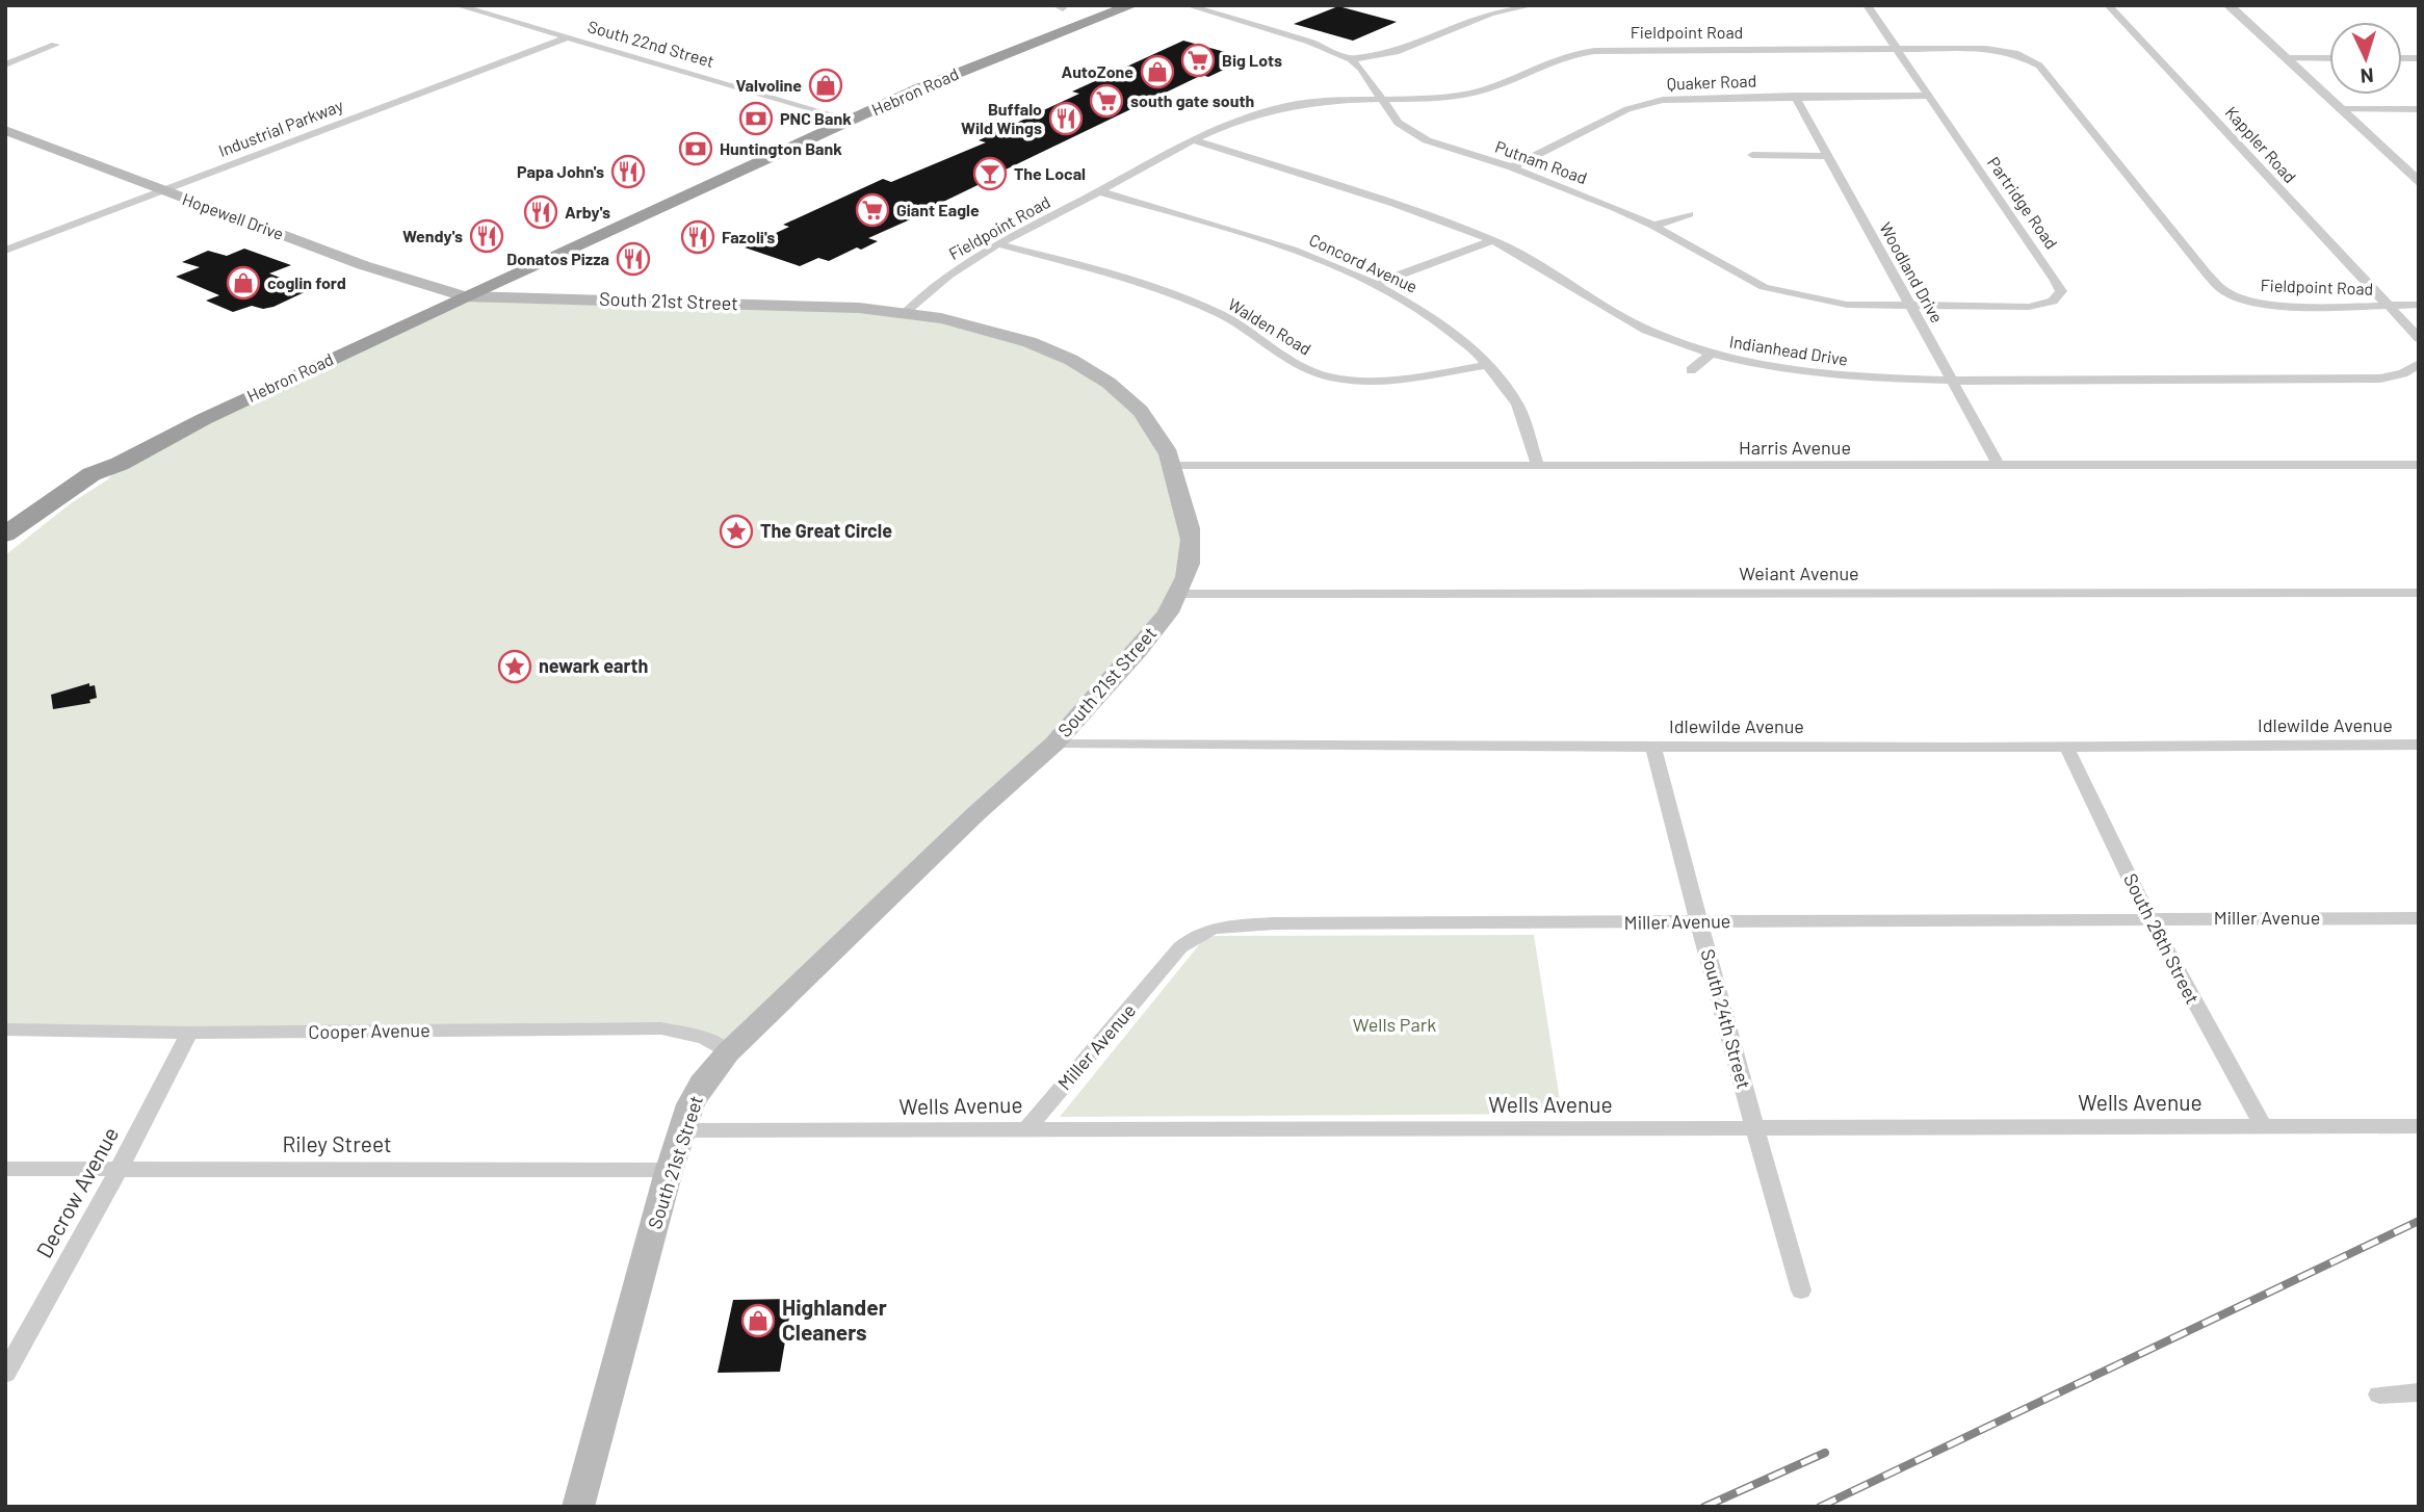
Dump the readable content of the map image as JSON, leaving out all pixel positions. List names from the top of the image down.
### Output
{
  "streets": {
    "highway": ["Hebron Road"],
    "main road": ["Hopewell Drive", "South 21st Street"],
    "street": [
      "Fieldpoint Road",
      "South 22nd Street",
      "Quaker Road",
      "Industrial Parkway",
      "Kappler Road",
      "Putnam Road",
      "Partridge Road",
      "Concord Avenue",
      "Woodland Drive",
      "Walden Road",
      "Indianhead Drive",
      "Harris Avenue",
      "Weiant Avenue",
      "Idlewilde Avenue",
      "Miller Avenue",
      "South 26th Street",
      "South 24th Street",
      "Cooper Avenue",
      "Wells Avenue",
      "Riley Street",
      "Decrow Avenue"
    ]
  },
  "crossings": [
    ["Fieldpoint Road", "Kappler Road"],
    ["Fieldpoint Road", "Putnam Road"],
    ["Fieldpoint Road", "Partridge Road"],
    ["Fieldpoint Road", "Concord Avenue"],
    ["Fieldpoint Road", "South 21st Street"],
    ["Fieldpoint Road", "Walden Road"],
    ["Fieldpoint Road", "Indianhead Drive"],
    ["South 22nd Street", "Hebron Road"],
    ["South 22nd Street", "Industrial Parkway"],
    ["Quaker Road", "Putnam Road"],
    ["Quaker Road", "Partridge Road"],
    ["Quaker Road", "Woodland Drive"],
    ["Hebron Road", "Hopewell Drive"],
    ["Hebron Road", "South 21st Street"],
    ["Industrial Parkway", "Hopewell Drive"],
    ["Putnam Road", "Partridge Road"],
    ["Putnam Road", "Woodland Drive"],
    ["Partridge Road", "Woodland Drive"],
    ["Hopewell Drive", "South 21st Street"],
    ["Concord Avenue", "Walden Road"],
    ["Concord Avenue", "Harris Avenue"],
    ["Woodland Drive", "Indianhead Drive"],
    ["Woodland Drive", "Harris Avenue"],
    ["South 21st Street", "Harris Avenue"],
    ["South 21st Street", "Weiant Avenue"],
    ["South 21st Street", "Idlewilde Avenue"],
    ["South 21st Street", "Cooper Avenue"],
    ["South 21st Street", "Wells Avenue"],
    ["South 21st Street", "Riley Street"],
    ["Idlewilde Avenue", "South 26th Street"],
    ["Idlewilde Avenue", "South 24th Street"],
    ["Miller Avenue", "South 26th Street"],
    ["Miller Avenue", "South 24th Street"],
    ["Miller Avenue", "Wells Avenue"],
    ["South 26th Street", "Wells Avenue"],
    ["South 24th Street", "Wells Avenue"],
    ["Cooper Avenue", "Decrow Avenue"],
    ["Riley Street", "Decrow Avenue"]
  ],
  "parks": ["Wells Park"],
  "places": {
    "supermarket": ["Big Lots", "south gate south", "Giant Eagle"],
    "shop": [
      "AutoZone",
      "Valvoline",
      "coglin ford",
      "Highlander Cleaners"
    ],
    "bank": ["PNC Bank", "Huntington Bank"],
    "restaurant": [
      "Buffalo Wild Wings",
      "Papa John's",
      "Arby's",
      "Wendy's",
      "Fazoli's",
      "Donatos Pizza"
    ],
    "bar": ["The Local"],
    "place": ["The Great Circle", "newark earth"]
  },
  "north": "bottom"
}
